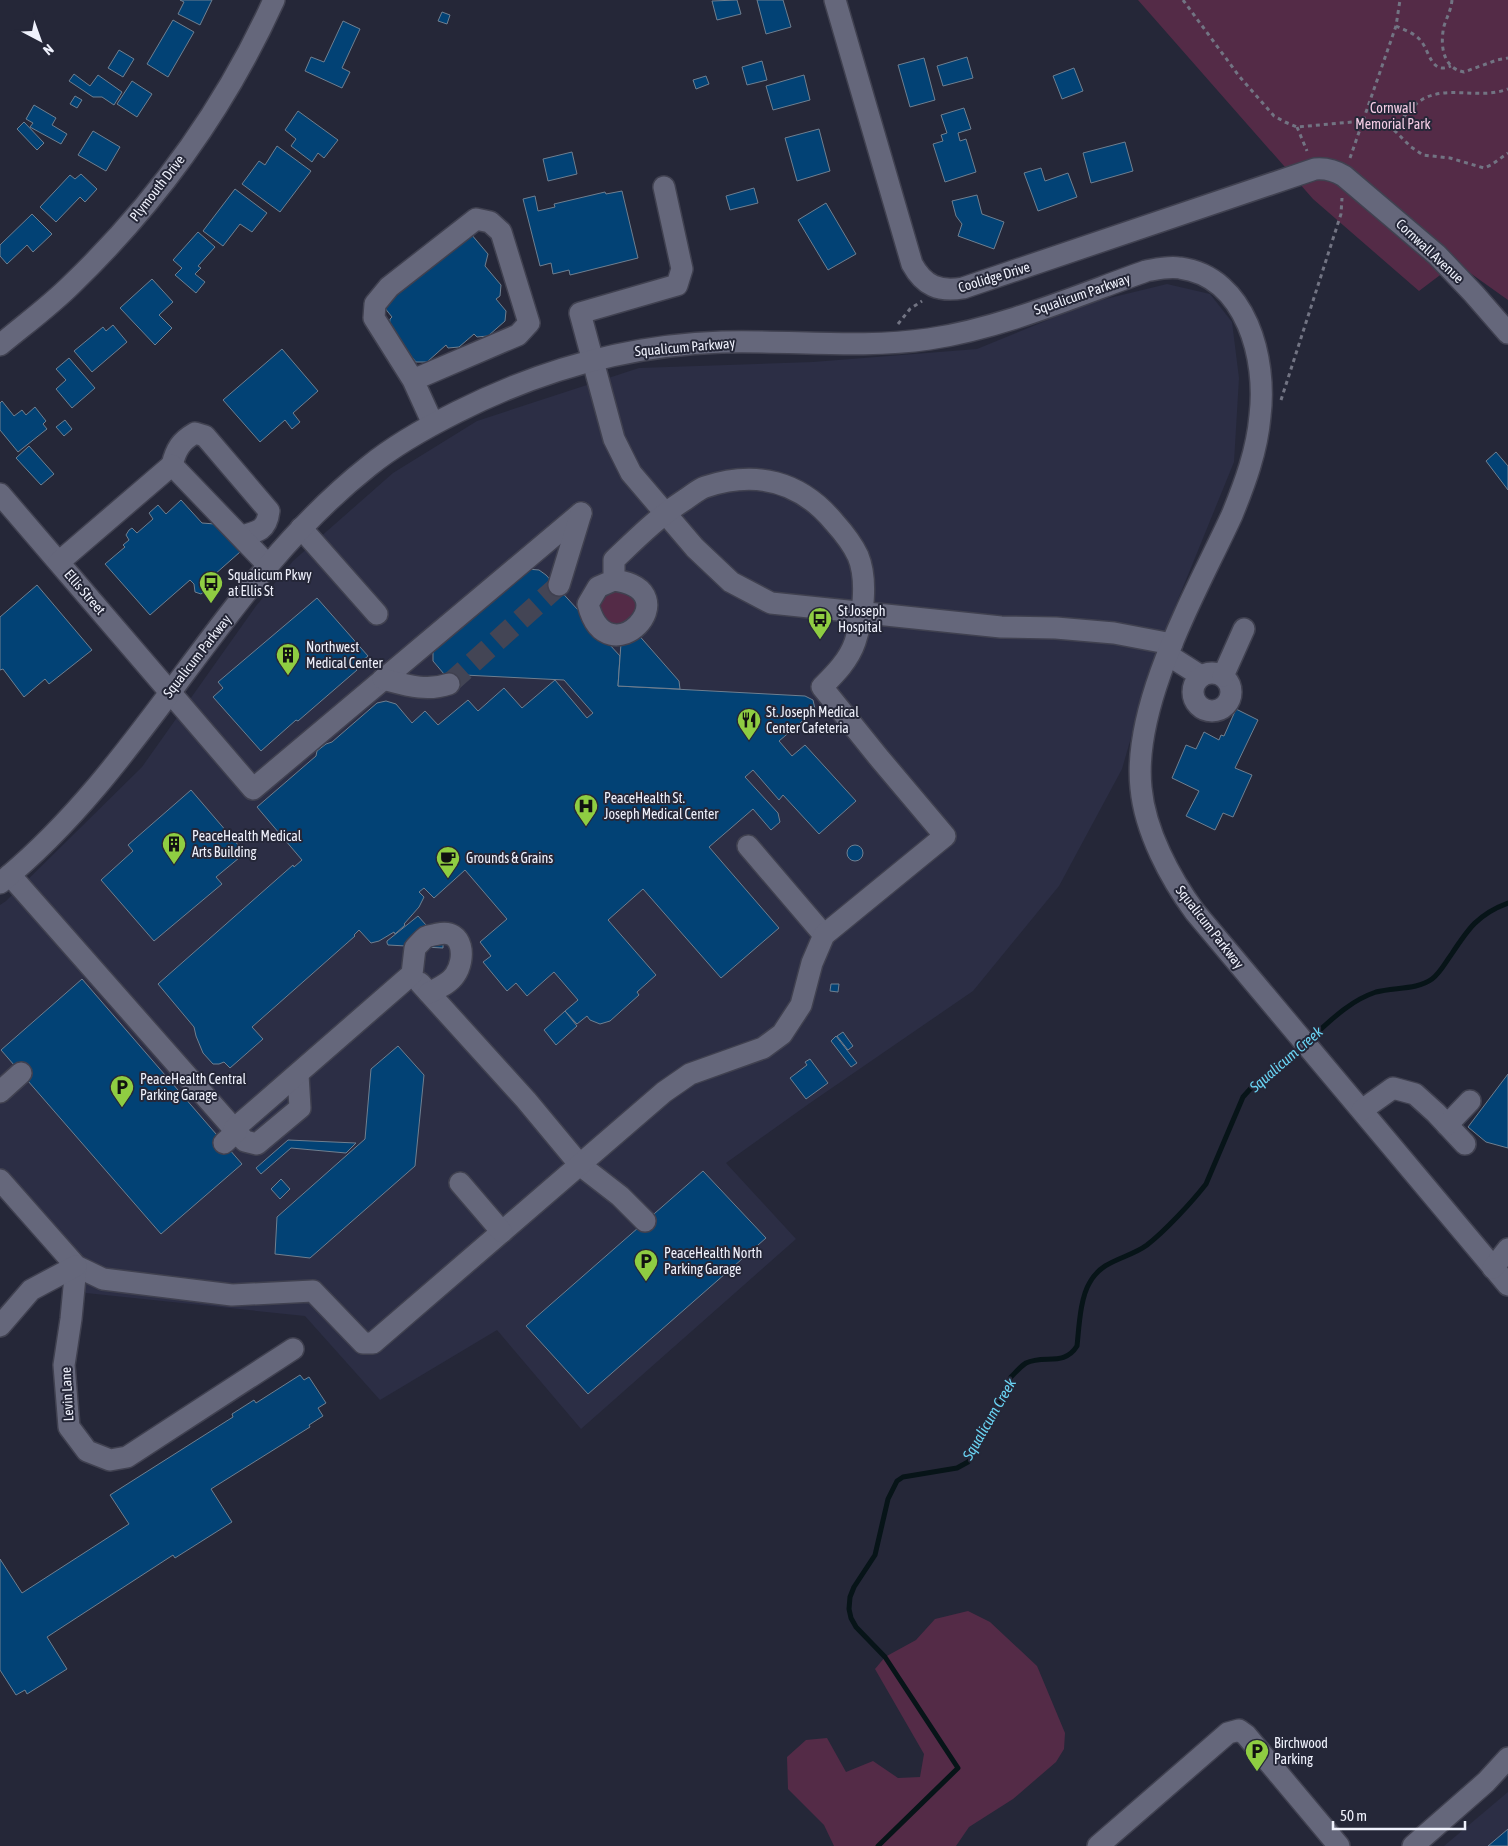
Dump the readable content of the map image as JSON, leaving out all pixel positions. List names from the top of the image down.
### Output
{
  "streets": {
    "street": [
      "Plymouth Drive",
      "Cornwall Avenue",
      "Coolidge Drive",
      "Squalicum Parkway",
      "Ellis Street",
      "Levin Lane"
    ]
  },
  "crossings": [
    ["Cornwall Avenue", "Coolidge Drive"],
    ["Squalicum Parkway", "Ellis Street"]
  ],
  "water": ["Squalicum Creek"],
  "parks": ["Cornwall Memorial Park"],
  "places": {
    "bus stop": ["Squalicum Pkwy at Ellis St", "St Joseph Hospital"],
    "building": ["Northwest Medical Center", "PeaceHealth Medical Arts Building"],
    "restaurant": ["St. Joseph Medical Center Cafeteria"],
    "hospital": ["PeaceHealth St. Joseph Medical Center"],
    "cafe": ["Grounds & Grains"],
    "parking": ["PeaceHealth Central Parking Garage", "PeaceHealth North Parking Garage", "Birchwood Parking"]
  },
  "scale_bar": "50 m",
  "north": "bottom right"
}
